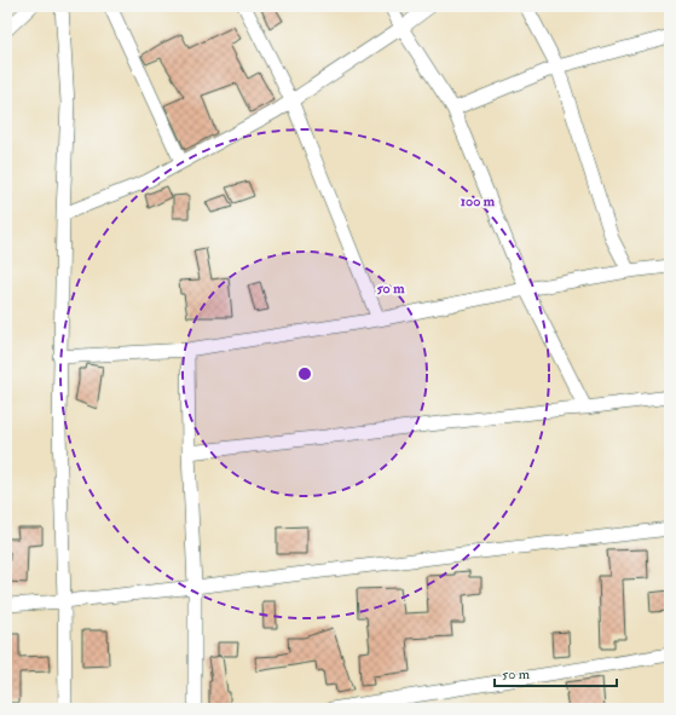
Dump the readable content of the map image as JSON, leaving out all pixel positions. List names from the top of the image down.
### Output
{
  "scale_bar": "50 m",
  "rings": ["100 m", "50 m"]
}
